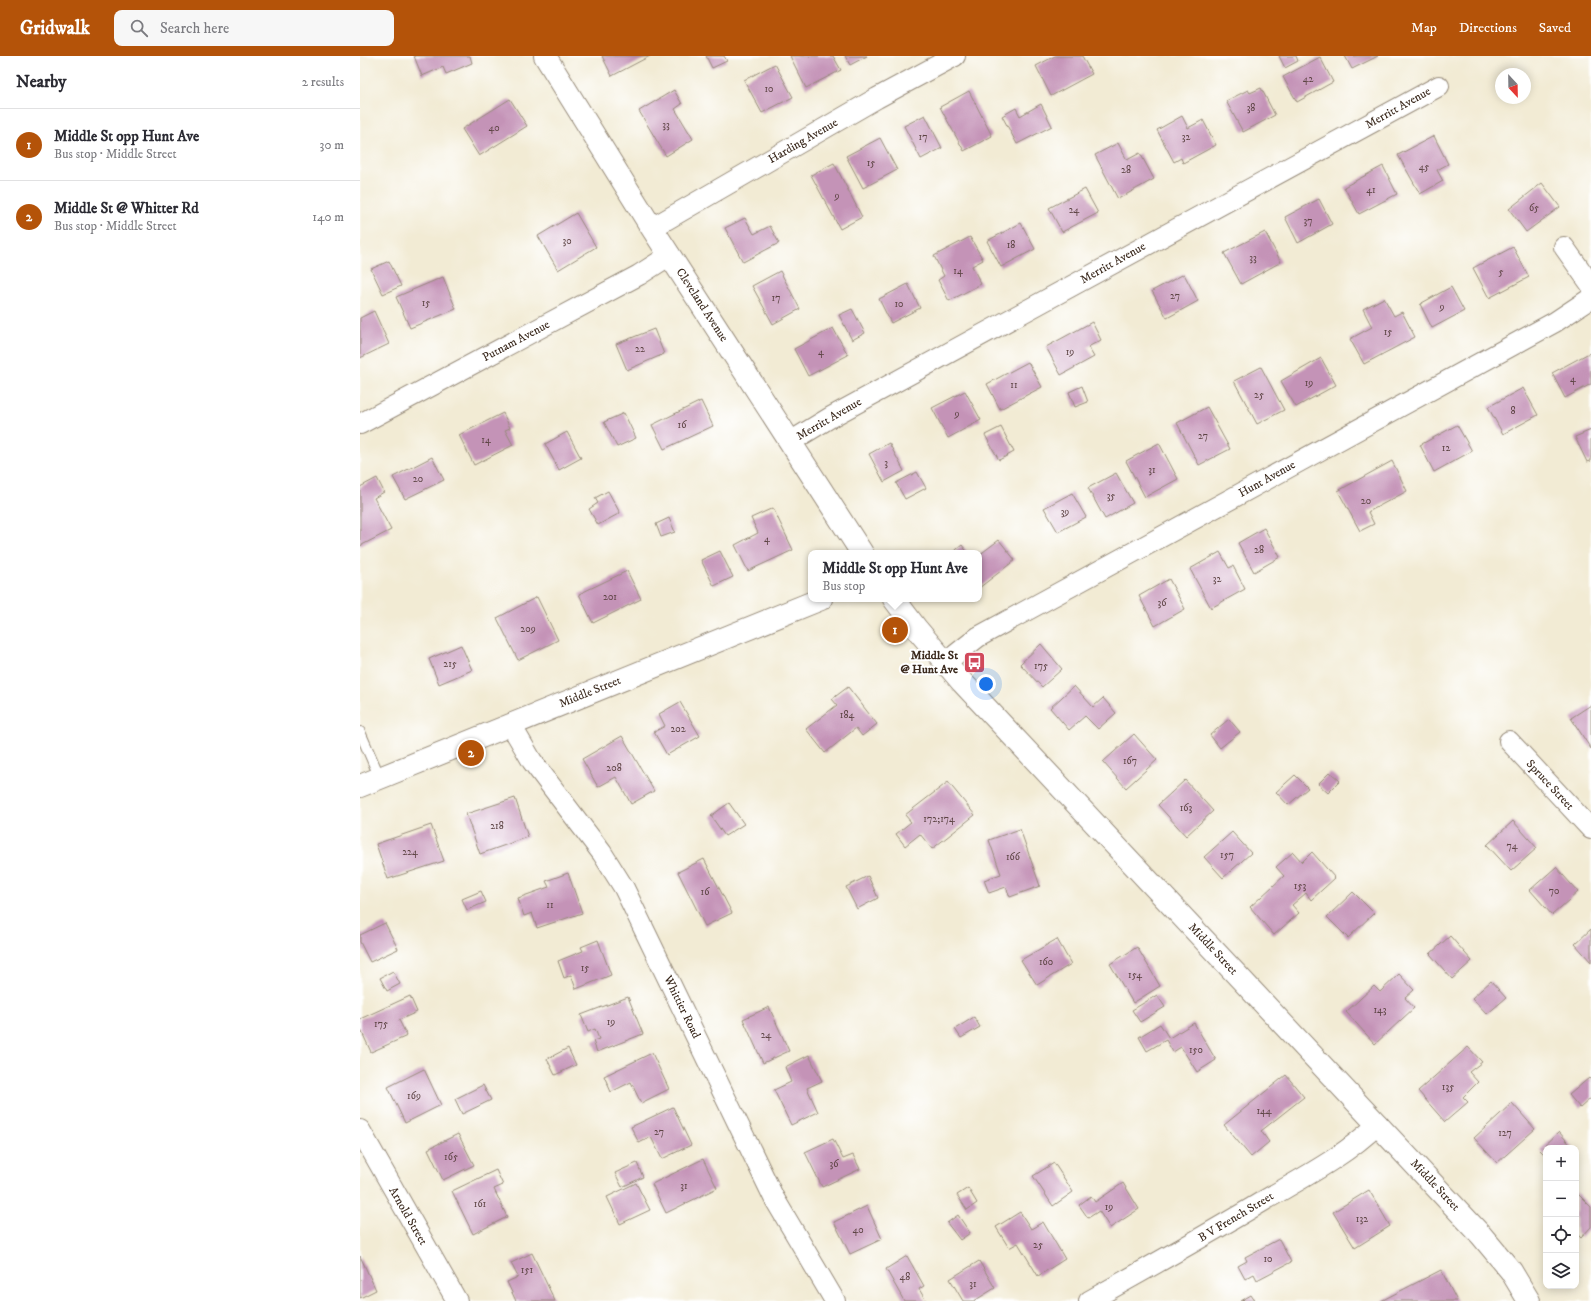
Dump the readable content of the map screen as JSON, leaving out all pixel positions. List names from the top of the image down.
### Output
{
  "streets": {
    "street": [
      "Merritt Avenue",
      "Harding Avenue",
      "Cleveland Avenue",
      "Putnam Avenue",
      "Hunt Avenue",
      "Middle Street",
      "Spruce Street",
      "Whittier Road",
      "Arnold Street",
      "B V French Street"
    ]
  },
  "crossings": [
    ["Merritt Avenue", "Cleveland Avenue"],
    ["Harding Avenue", "Cleveland Avenue"],
    ["Cleveland Avenue", "Putnam Avenue"],
    ["Hunt Avenue", "Middle Street"],
    ["Middle Street", "Whittier Road"],
    ["Middle Street", "B V French Street"]
  ],
  "places": {
    "bus stop": ["Middle St @ Hunt Ave"]
  },
  "house_numbers": [
    "42",
    "10",
    "38",
    "33",
    "40",
    "17",
    "32",
    "15",
    "45",
    "28",
    "41",
    "9",
    "65",
    "24",
    "37",
    "30",
    "18",
    "33",
    "14",
    "5",
    "27",
    "17",
    "15",
    "10",
    "9",
    "15",
    "22",
    "4",
    "19",
    "4",
    "19",
    "11",
    "25",
    "8",
    "9",
    "16",
    "27",
    "14",
    "12",
    "3",
    "31",
    "20",
    "35",
    "20",
    "39",
    "4",
    "28",
    "32",
    "201",
    "36",
    "209",
    "215",
    "175",
    "184",
    "202",
    "167",
    "208",
    "163",
    "172;174",
    "218",
    "74",
    "224",
    "157",
    "166",
    "153",
    "70",
    "16",
    "11",
    "160",
    "15",
    "154",
    "143",
    "19",
    "175",
    "24",
    "150",
    "135",
    "169",
    "144",
    "27",
    "127",
    "165",
    "36",
    "31",
    "161",
    "19",
    "132",
    "40",
    "25",
    "10",
    "151",
    "48",
    "31"
  ],
  "north": "bottom",
  "page": {
    "header": "Gridwalk",
    "search": "Search here",
    "nav": ["Map", "Directions", "Saved"],
    "heading": ["Nearby", "2 results"],
    "list": [
      {
        "mark": "1",
        "name": "Middle St opp Hunt Ave",
        "note": "Bus stop · Middle Street",
        "value": "30 m"
      },
      {
        "mark": "2",
        "name": "Middle St @ Whitter Rd",
        "note": "Bus stop · Middle Street",
        "value": "140 m"
      }
    ],
    "popup": ["Middle St opp Hunt Ave", "Bus stop"],
    "pins": ["1", "2"],
    "map_buttons": ["+", "−"]
  }
}
